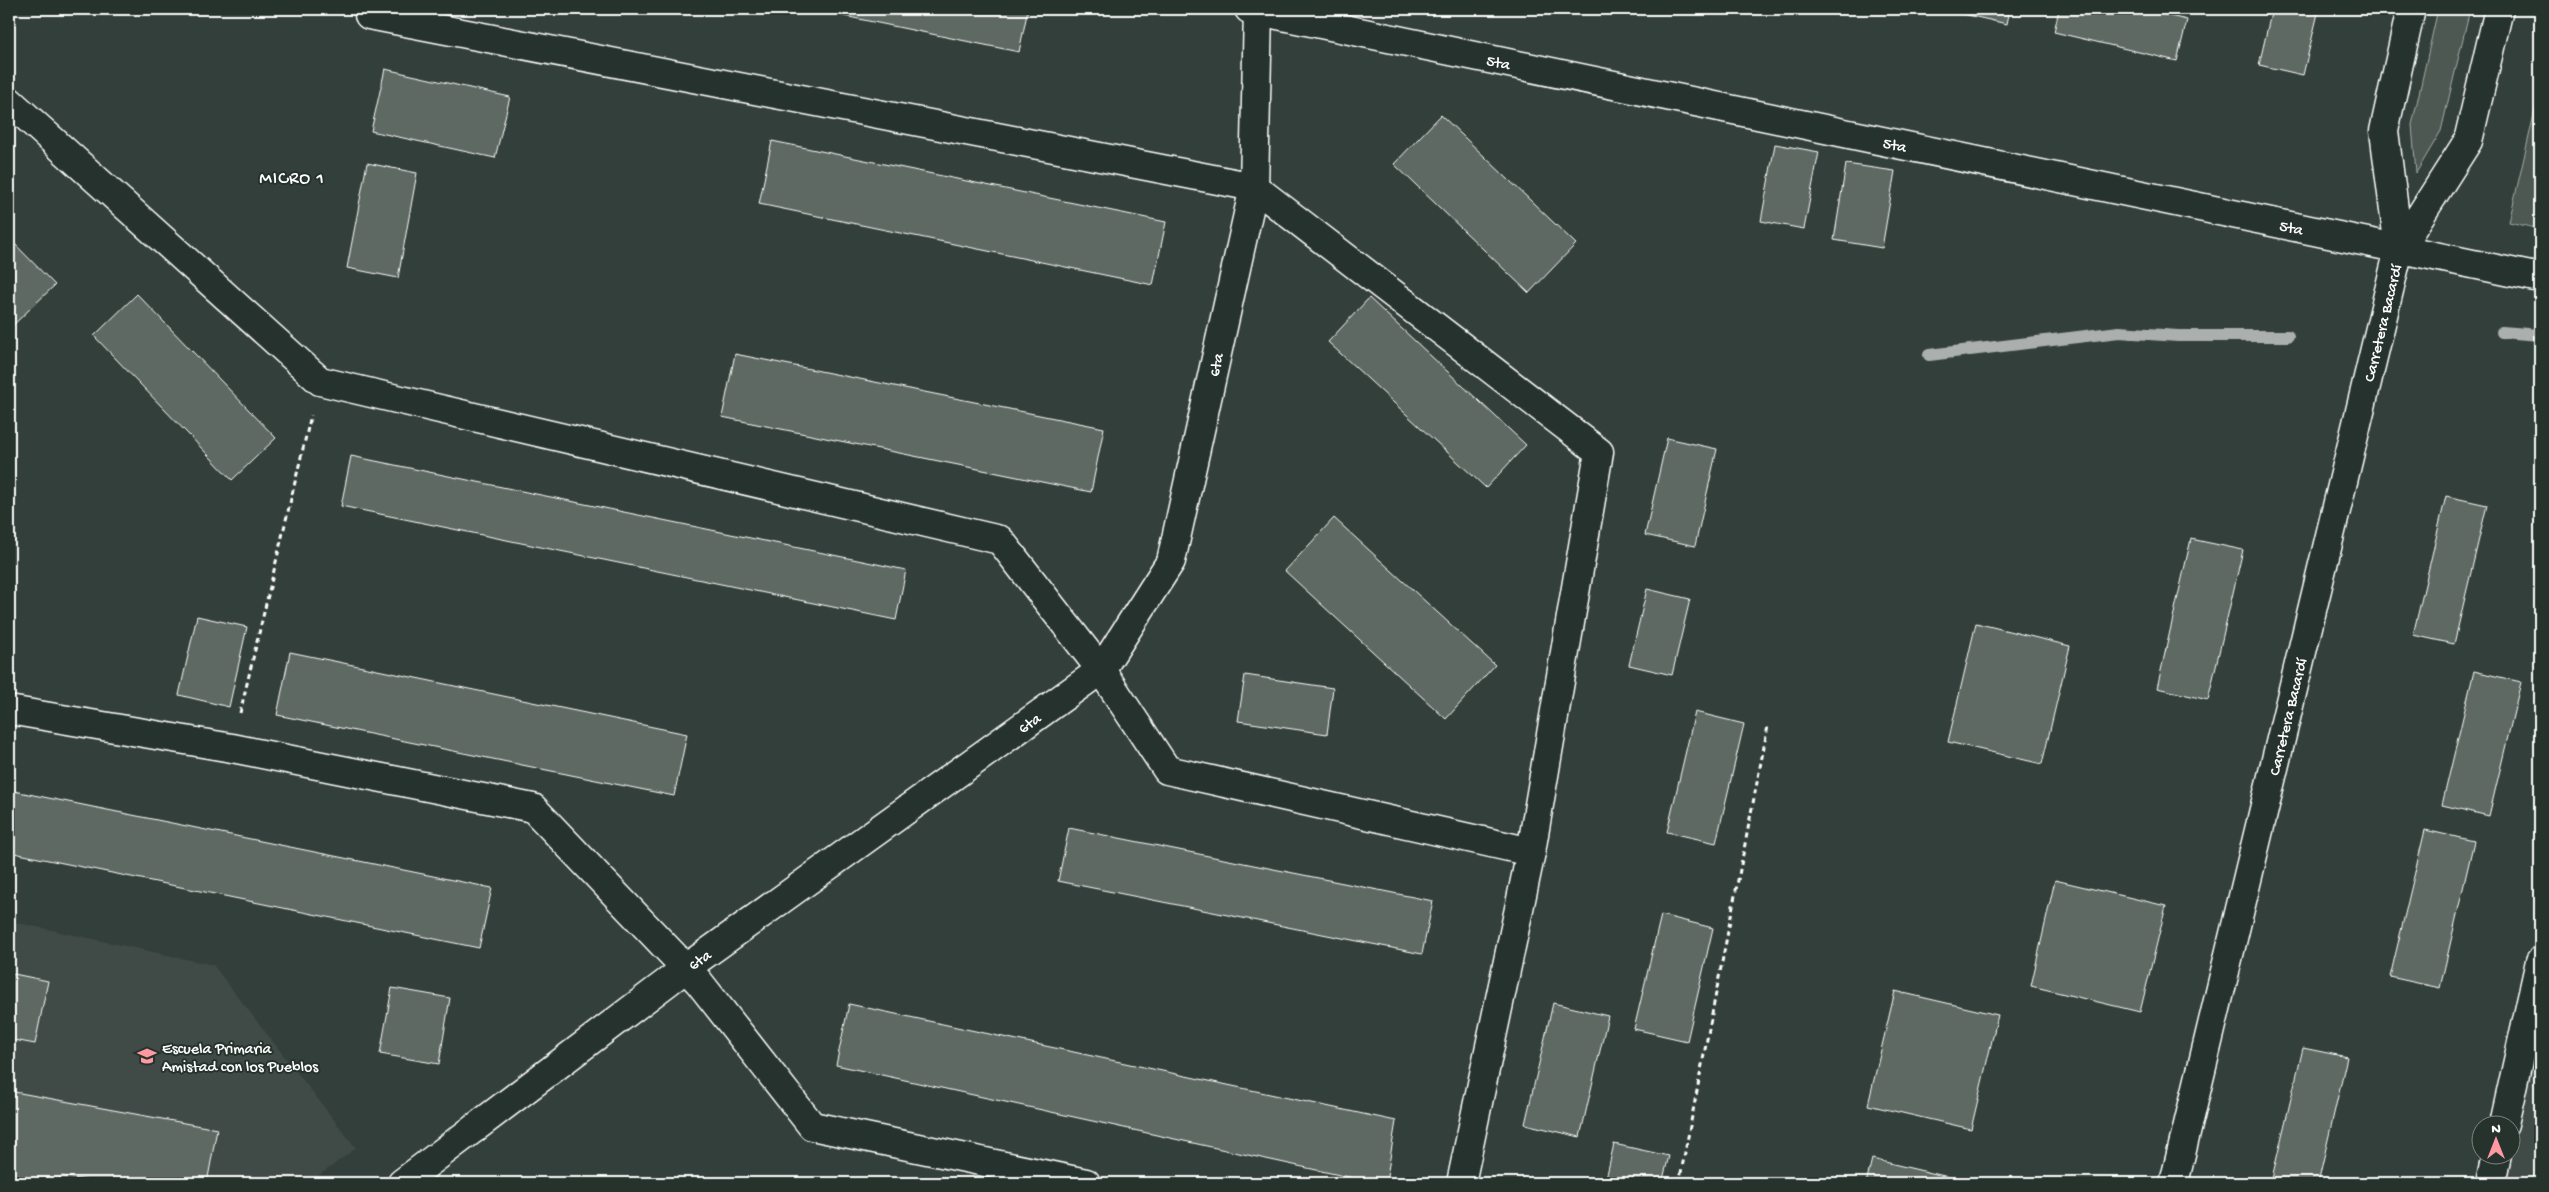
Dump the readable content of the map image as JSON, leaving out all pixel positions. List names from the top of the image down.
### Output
{
  "streets": {
    "street": ["5ta", "Carretera Bacardí", "6ta"]
  },
  "crossings": [
    ["5ta", "Carretera Bacardí"],
    ["5ta", "6ta"]
  ],
  "districts": ["MICRO 1"],
  "places": {
    "school or university": ["Escuela Primaria Amistad con los Pueblos"]
  },
  "north": "top"
}
